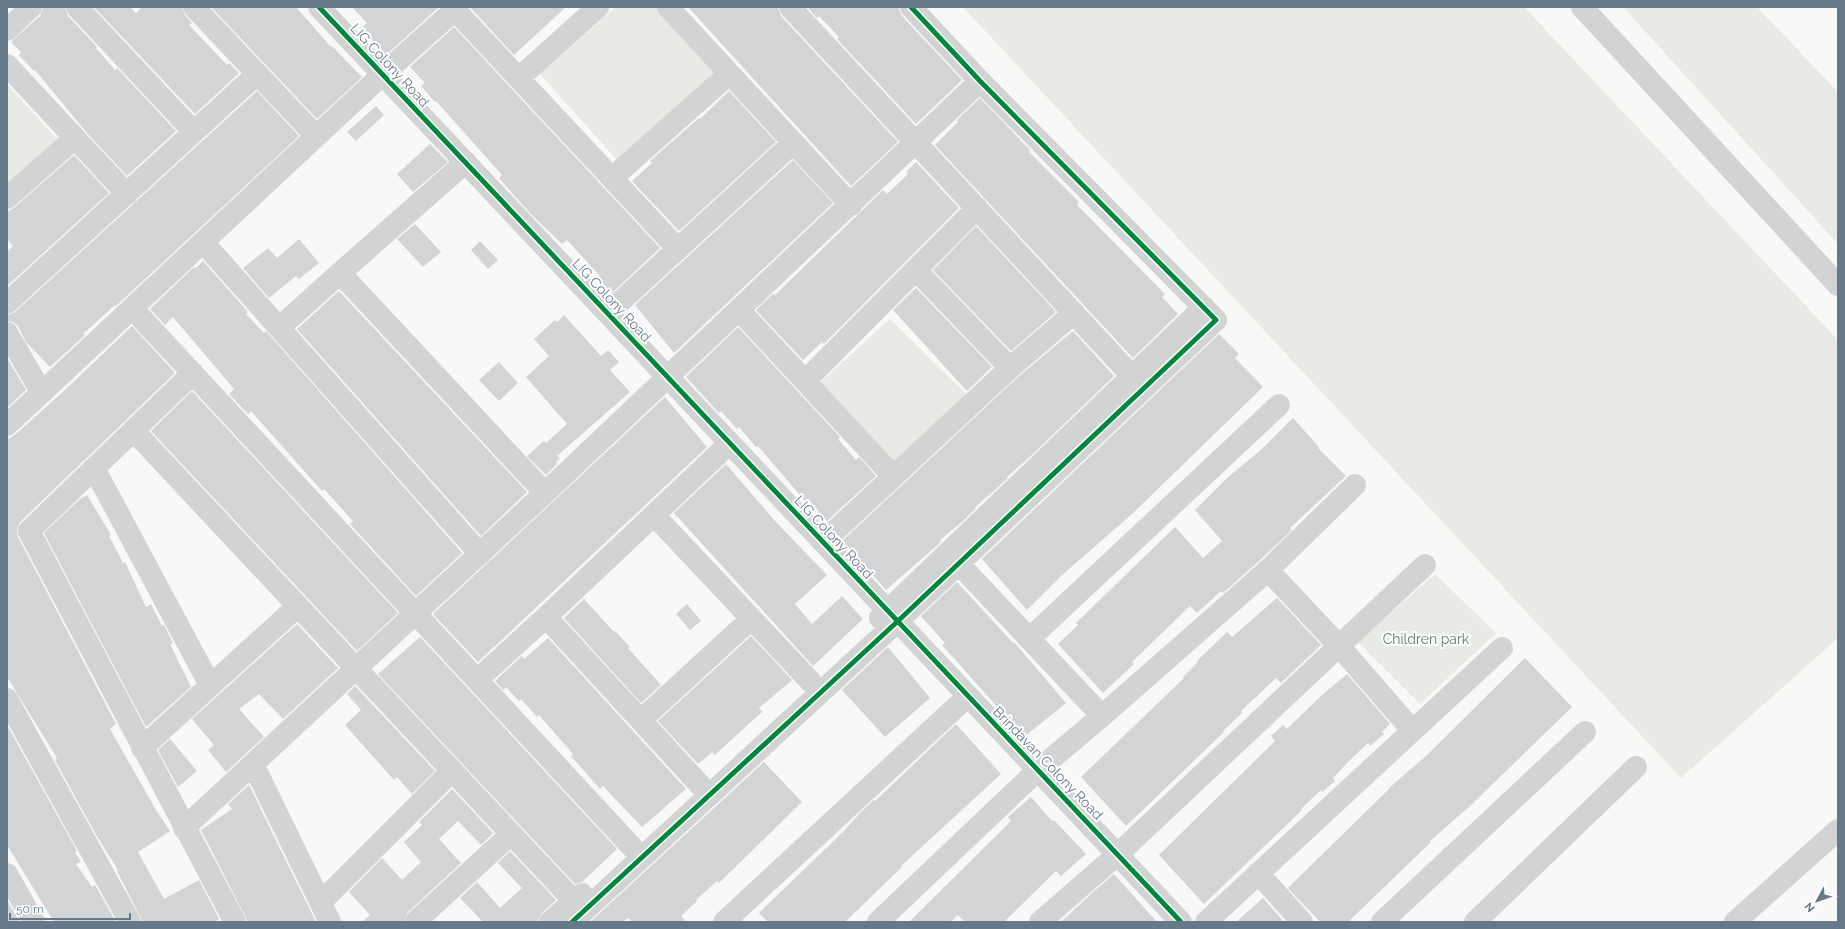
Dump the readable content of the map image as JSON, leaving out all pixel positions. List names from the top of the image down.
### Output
{
  "streets": {
    "street": ["LIG Colony Road", "Brindavan Colony Road"]
  },
  "crossings": [
    ["LIG Colony Road", "Brindavan Colony Road"]
  ],
  "parks": ["Children park"],
  "scale_bar": "50 m",
  "north": "bottom left"
}
